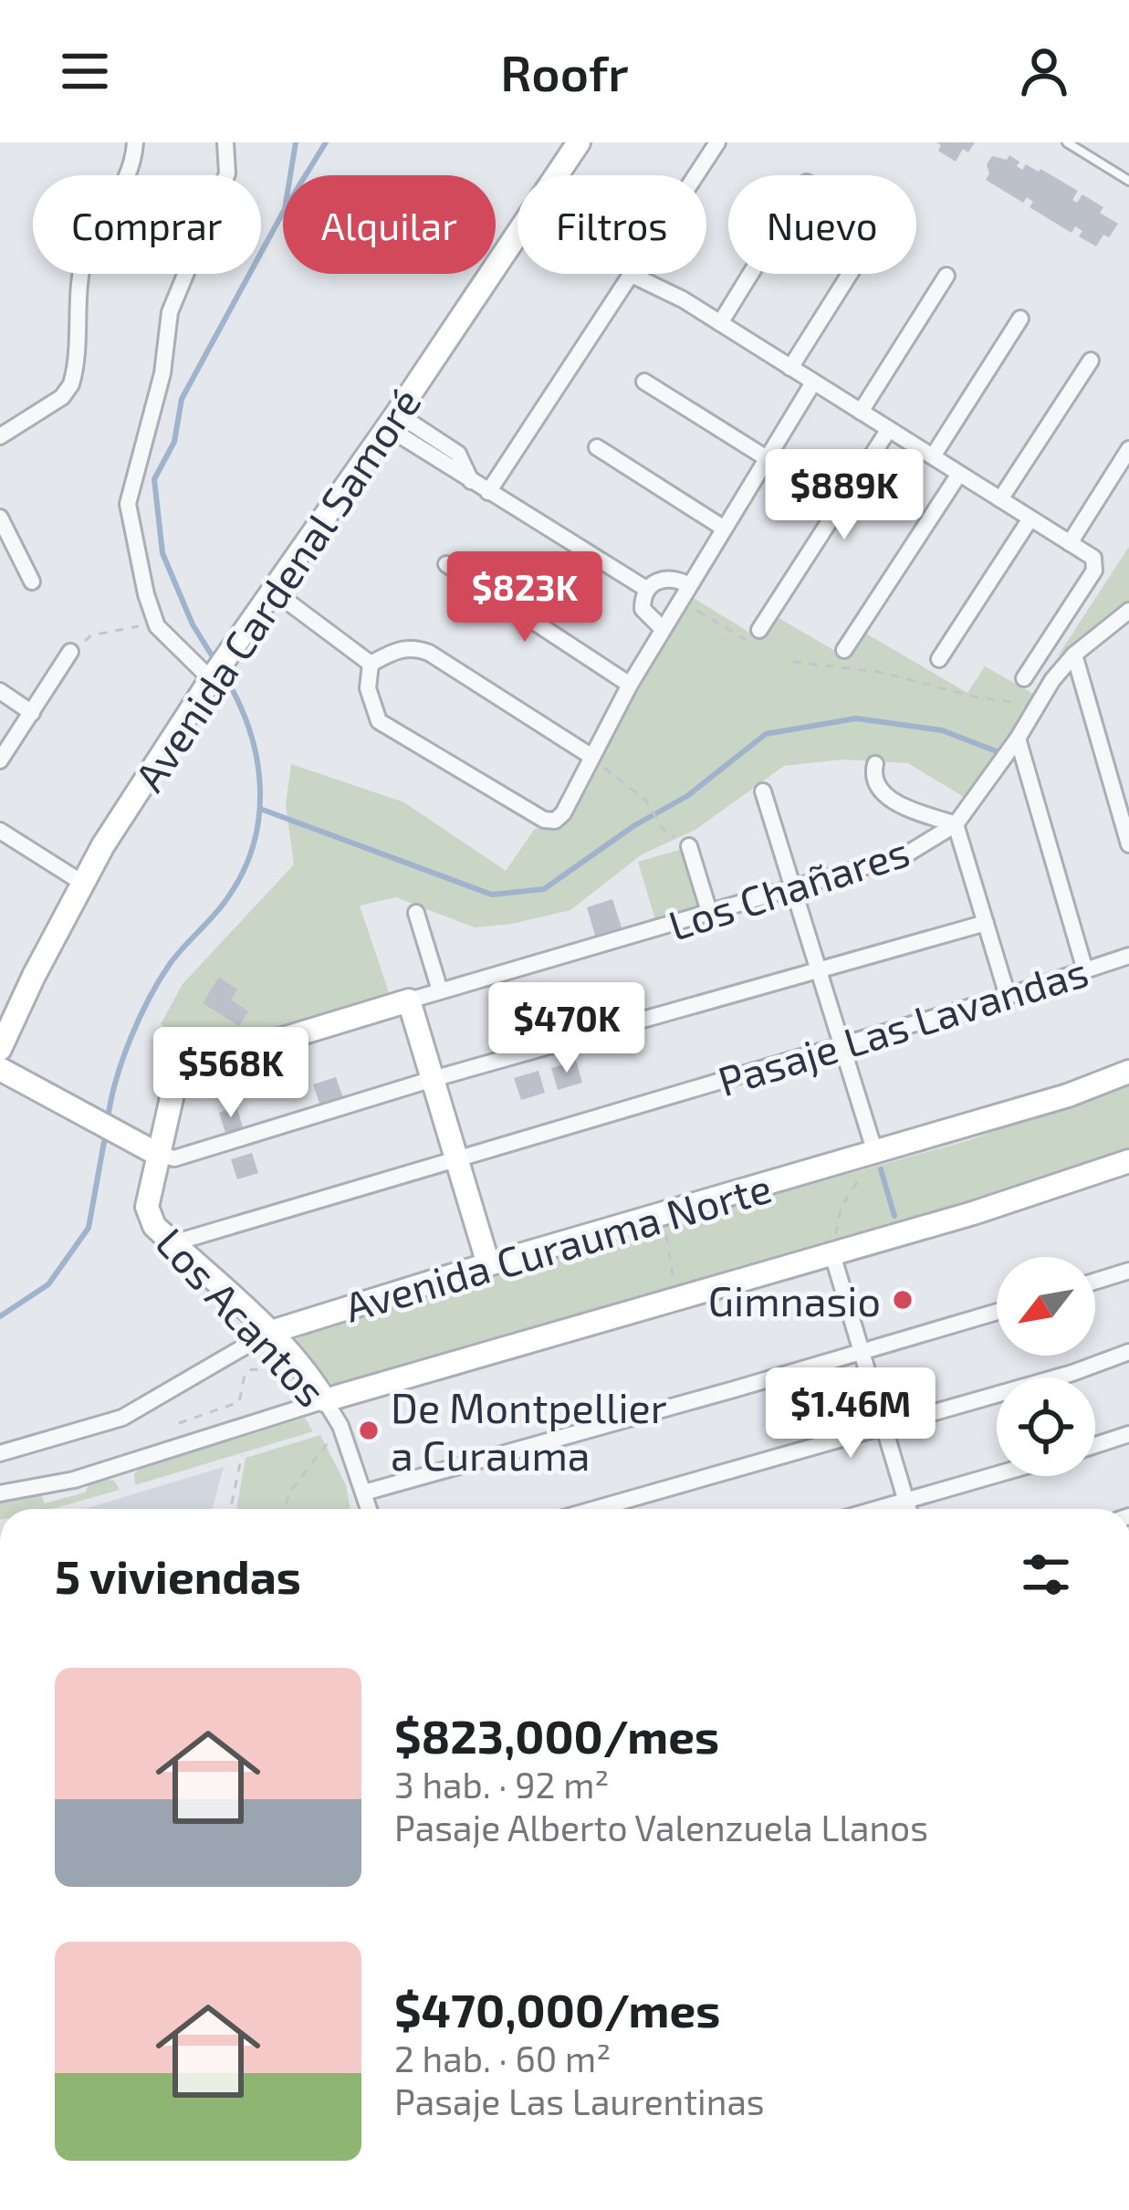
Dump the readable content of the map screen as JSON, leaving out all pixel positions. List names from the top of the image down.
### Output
{
  "streets": {
    "street": [
      "Avenida Cardenal Samoré",
      "Los Chañares",
      "Pasaje Las Lavandas",
      "Avenida Curauma Norte",
      "Los Acantos"
    ]
  },
  "crossings": [
    ["Los Chañares", "Los Acantos"],
    ["Pasaje Las Lavandas", "Los Acantos"],
    ["Avenida Curauma Norte", "Los Acantos"]
  ],
  "places": ["Gimnasio", "De Montpellier a Curauma"],
  "north": "bottom left",
  "page": {
    "header": "Roofr",
    "chip": [
      "Comprar",
      "Alquilar",
      "Filtros",
      "Nuevo"
    ],
    "price": [
      "$889K",
      "$823K",
      "$470K",
      "$568K",
      "$1.46M"
    ],
    "heading": "5 viviendas",
    "list": [
      {
        "name": "$823,000/mes",
        "note": "3 hab. · 92 m² · Pasaje Alberto Valenzuela Llanos"
      },
      {
        "name": "$470,000/mes",
        "note": "2 hab. · 60 m² · Pasaje Las Laurentinas"
      }
    ]
  }
}
